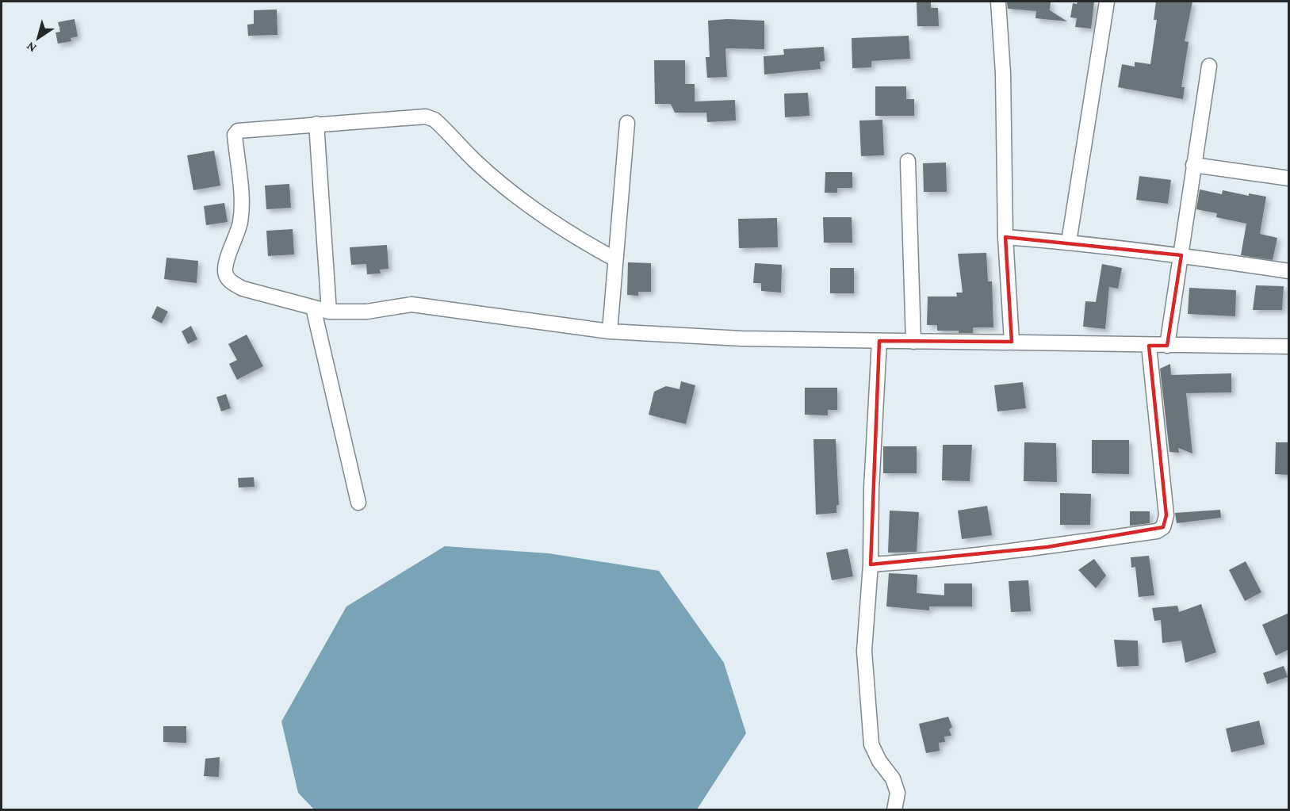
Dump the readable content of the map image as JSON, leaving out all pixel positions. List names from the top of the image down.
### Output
{
  "north": "bottom left"
}
